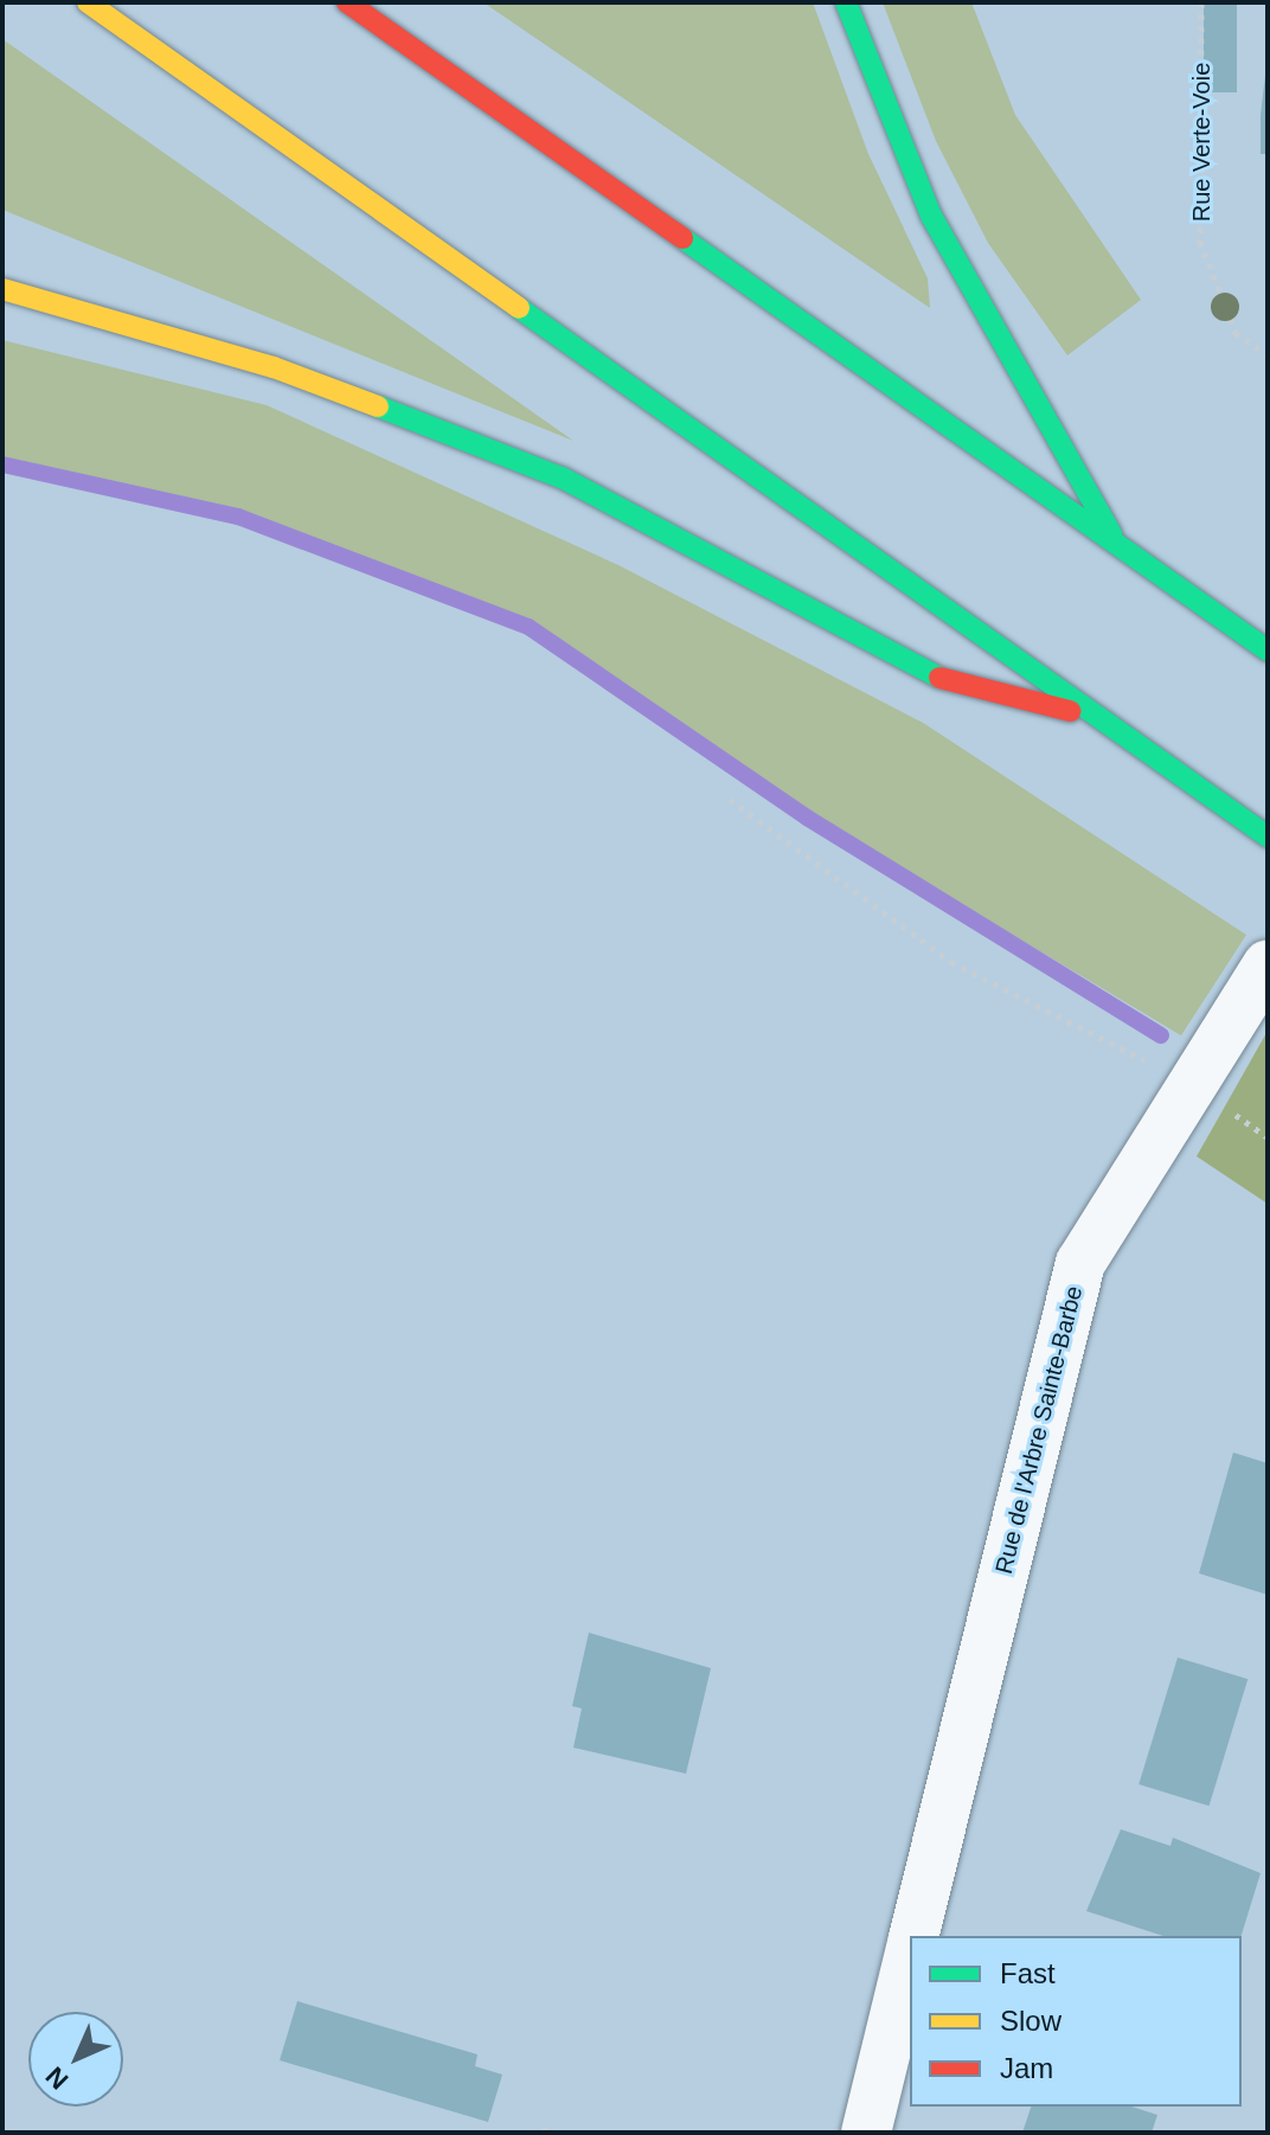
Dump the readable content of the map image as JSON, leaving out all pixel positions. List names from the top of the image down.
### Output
{
  "streets": {
    "street": ["Rue de l'Arbre Sainte-Barbe"],
    "path": ["Rue Verte-Voie"]
  },
  "legend": ["Fast", "Slow", "Jam"],
  "north": "bottom left"
}
